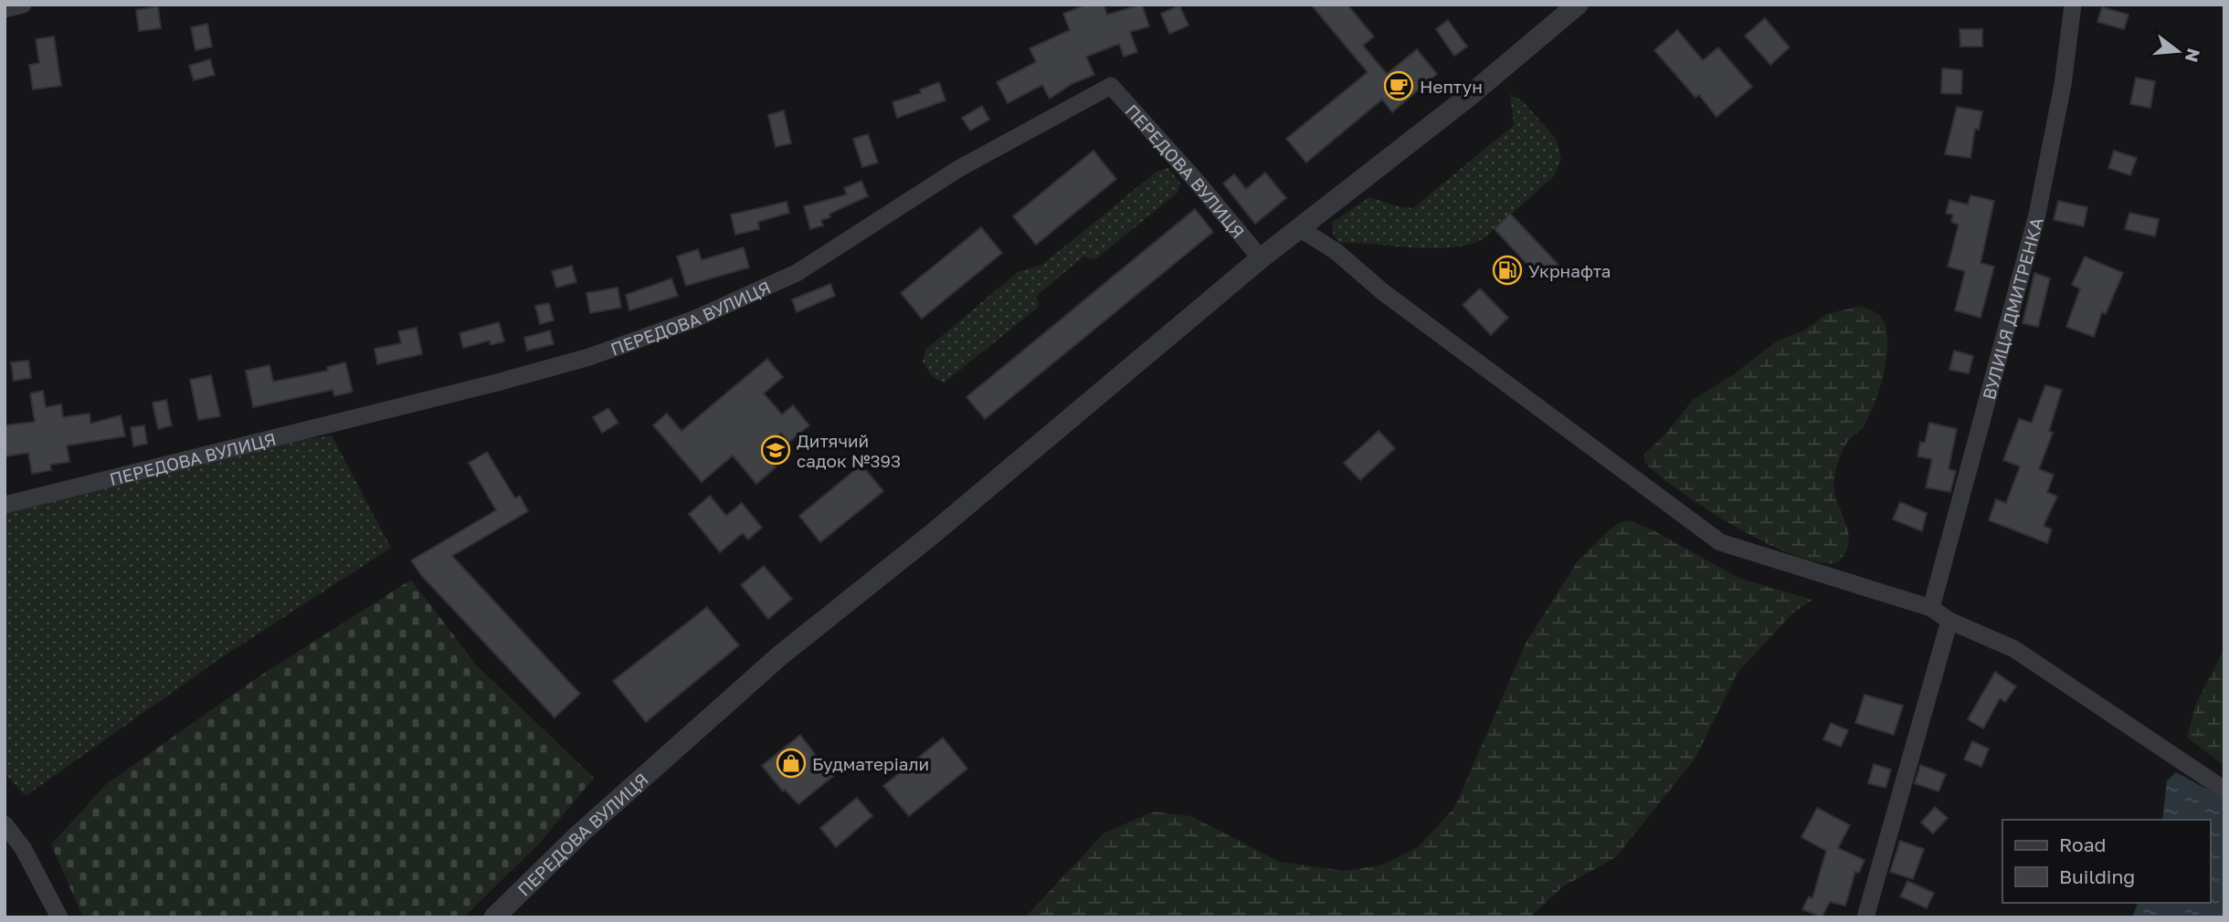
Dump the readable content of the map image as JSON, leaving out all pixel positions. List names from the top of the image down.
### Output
{
  "streets": {
    "street": ["ПЕРЕДОВА ВУЛИЦЯ", "ВУЛИЦЯ ДМИТРЕНКА"]
  },
  "places": {
    "cafe": ["Нептун"],
    "fuel station": ["Укрнафта"],
    "school or university": ["Дитячий садок №393"],
    "shop": ["Будматеріали"]
  },
  "legend": ["Road", "Building"],
  "north": "right"
}
